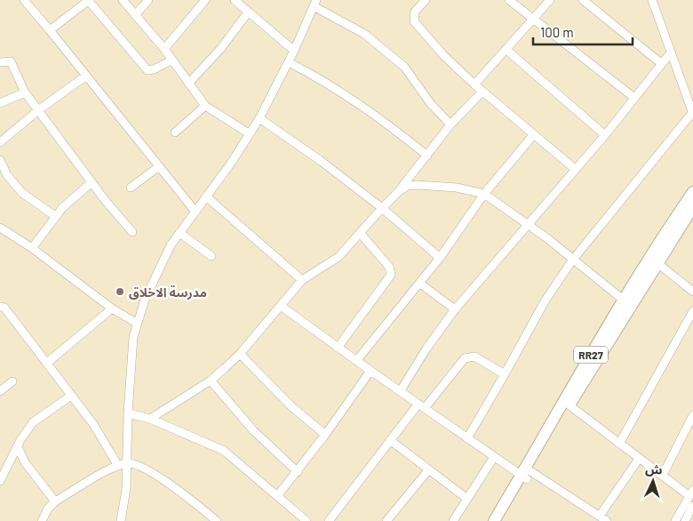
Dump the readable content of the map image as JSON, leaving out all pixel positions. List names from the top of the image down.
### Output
{
  "streets": {
    "highway": ["RR27"]
  },
  "places": ["مدرسة الاخلاق"],
  "scale_bar": "100 m",
  "north": "top"
}
